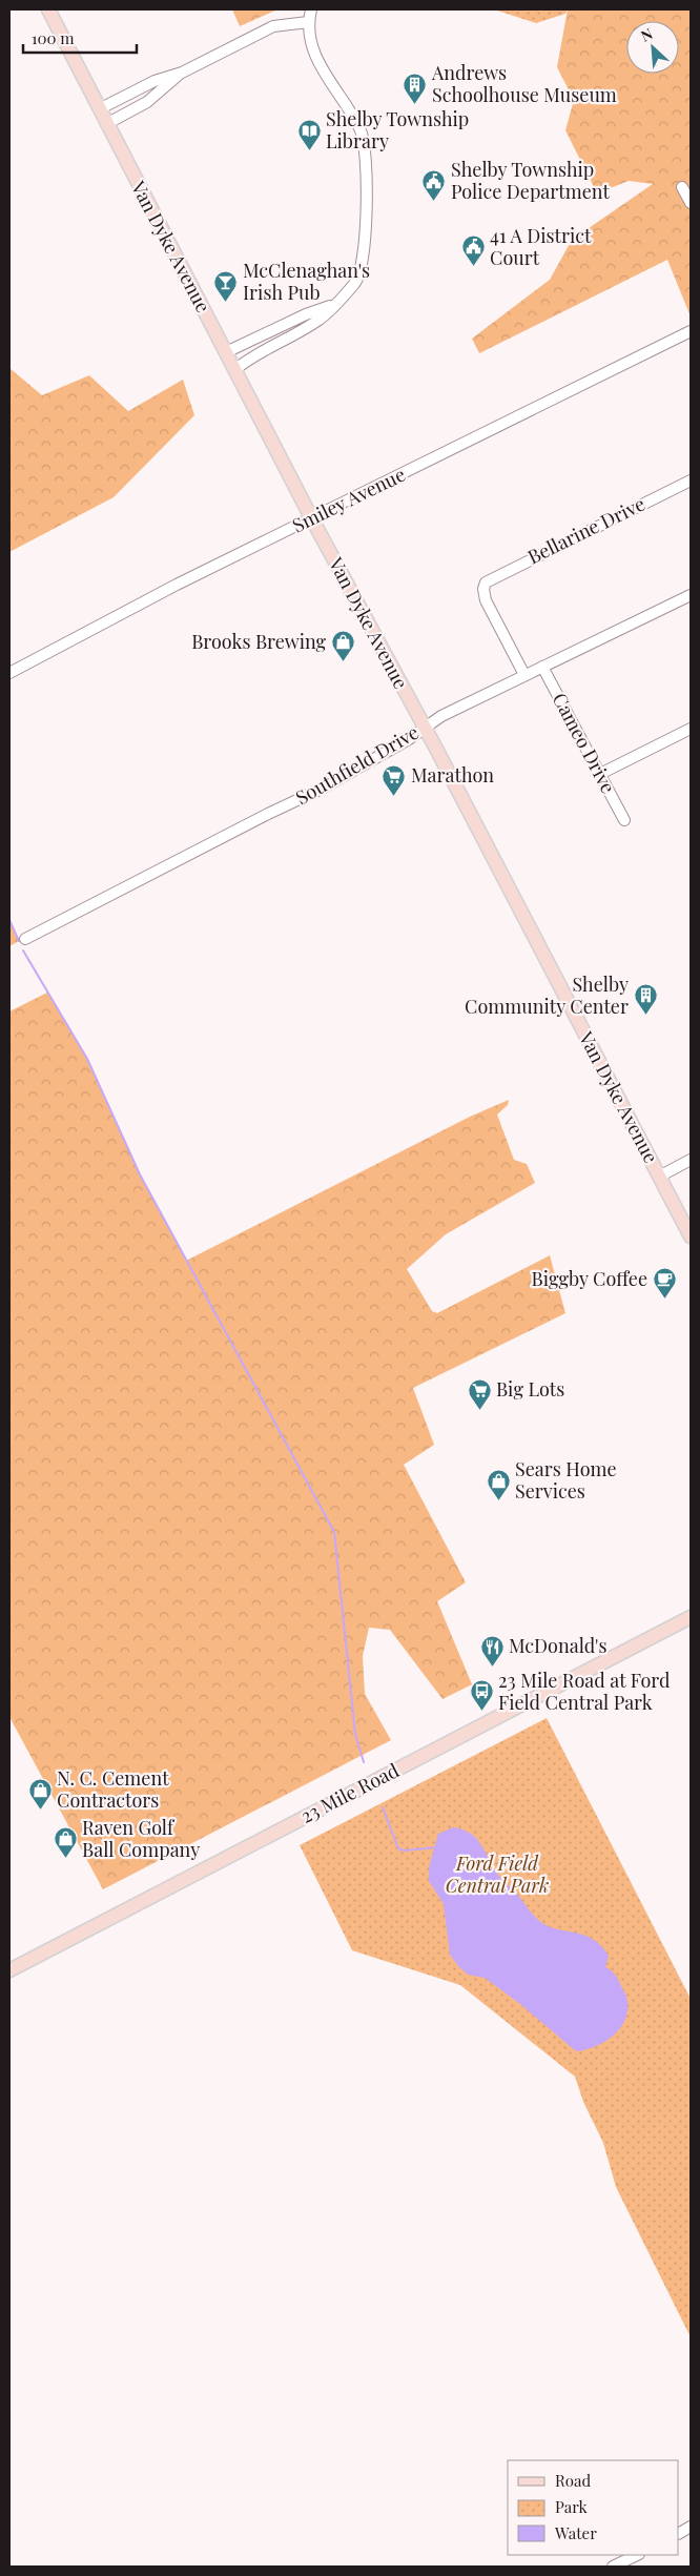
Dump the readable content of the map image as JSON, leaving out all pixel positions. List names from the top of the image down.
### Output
{
  "streets": {
    "main road": ["Van Dyke Avenue", "23 Mile Road"],
    "street": [
      "Smiley Avenue",
      "Bellarine Drive",
      "Cameo Drive",
      "Southfield Drive"
    ]
  },
  "crossings": [
    ["Van Dyke Avenue", "Smiley Avenue"],
    ["Van Dyke Avenue", "Southfield Drive"],
    ["Bellarine Drive", "Southfield Drive"],
    ["Cameo Drive", "Southfield Drive"]
  ],
  "parks": ["Ford Field Central Park"],
  "places": {
    "building": ["Andrews Schoolhouse Museum", "Shelby Community Center"],
    "library": ["Shelby Township Library"],
    "public building": ["Shelby Township Police Department", "41 A District Court"],
    "bar": ["McClenaghan's Irish Pub"],
    "shop": [
      "Brooks Brewing",
      "Sears Home Services",
      "N. C. Cement Contractors",
      "Raven Golf Ball Company"
    ],
    "supermarket": ["Marathon", "Big Lots"],
    "cafe": ["Biggby Coffee"],
    "restaurant": ["McDonald's"],
    "bus stop": ["23 Mile Road at Ford Field Central Park"]
  },
  "legend": ["Road", "Park", "Water"],
  "scale_bar": "100 m",
  "north": "top left"
}
